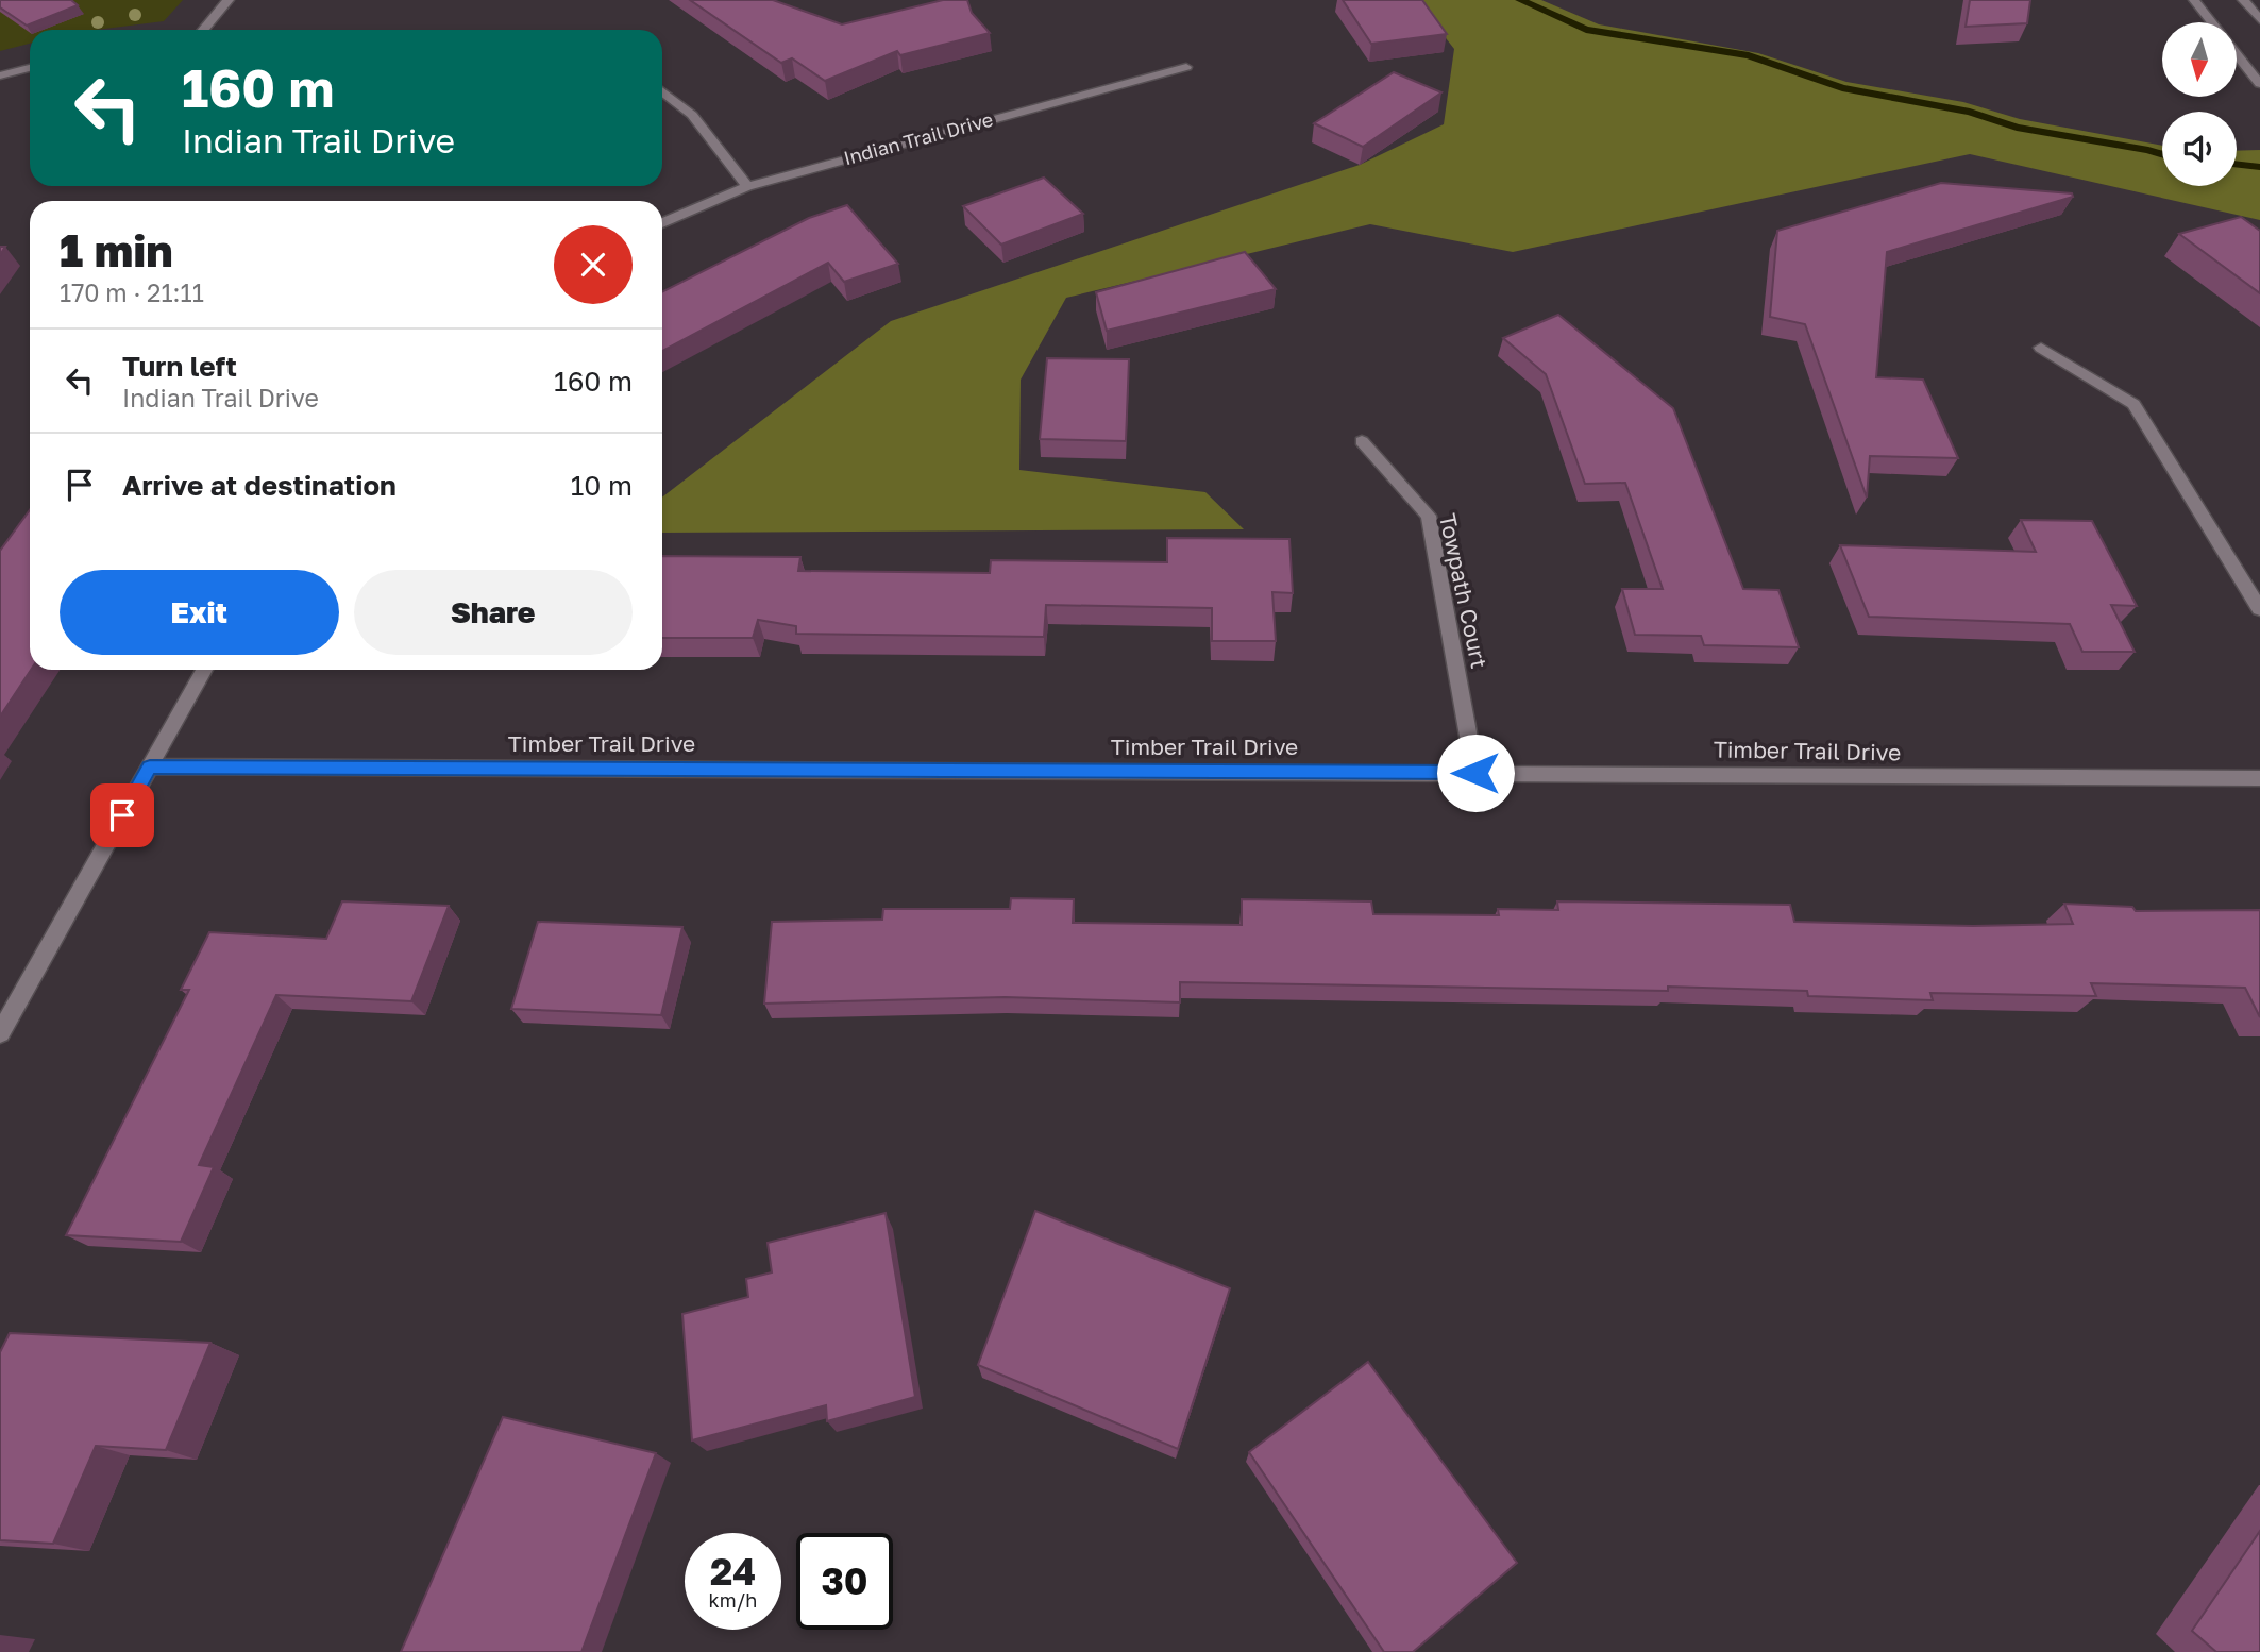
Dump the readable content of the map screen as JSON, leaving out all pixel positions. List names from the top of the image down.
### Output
{
  "streets": {
    "street": ["Indian Trail Drive", "Towpath Court", "Timber Trail Drive"]
  },
  "crossings": [
    ["Towpath Court", "Timber Trail Drive"]
  ],
  "north": "bottom",
  "page": {
    "turn": ["160 m", "Indian Trail Drive"],
    "heading": ["1 min", "170 m · 21:11"],
    "list": [
      {
        "name": "Turn left",
        "note": "Indian Trail Drive",
        "value": "160 m"
      },
      {
        "name": "Arrive at destination",
        "value": "10 m"
      }
    ],
    "buttons": ["Exit", "Share"],
    "speed": "24 km/h",
    "limit": "30"
  }
}
